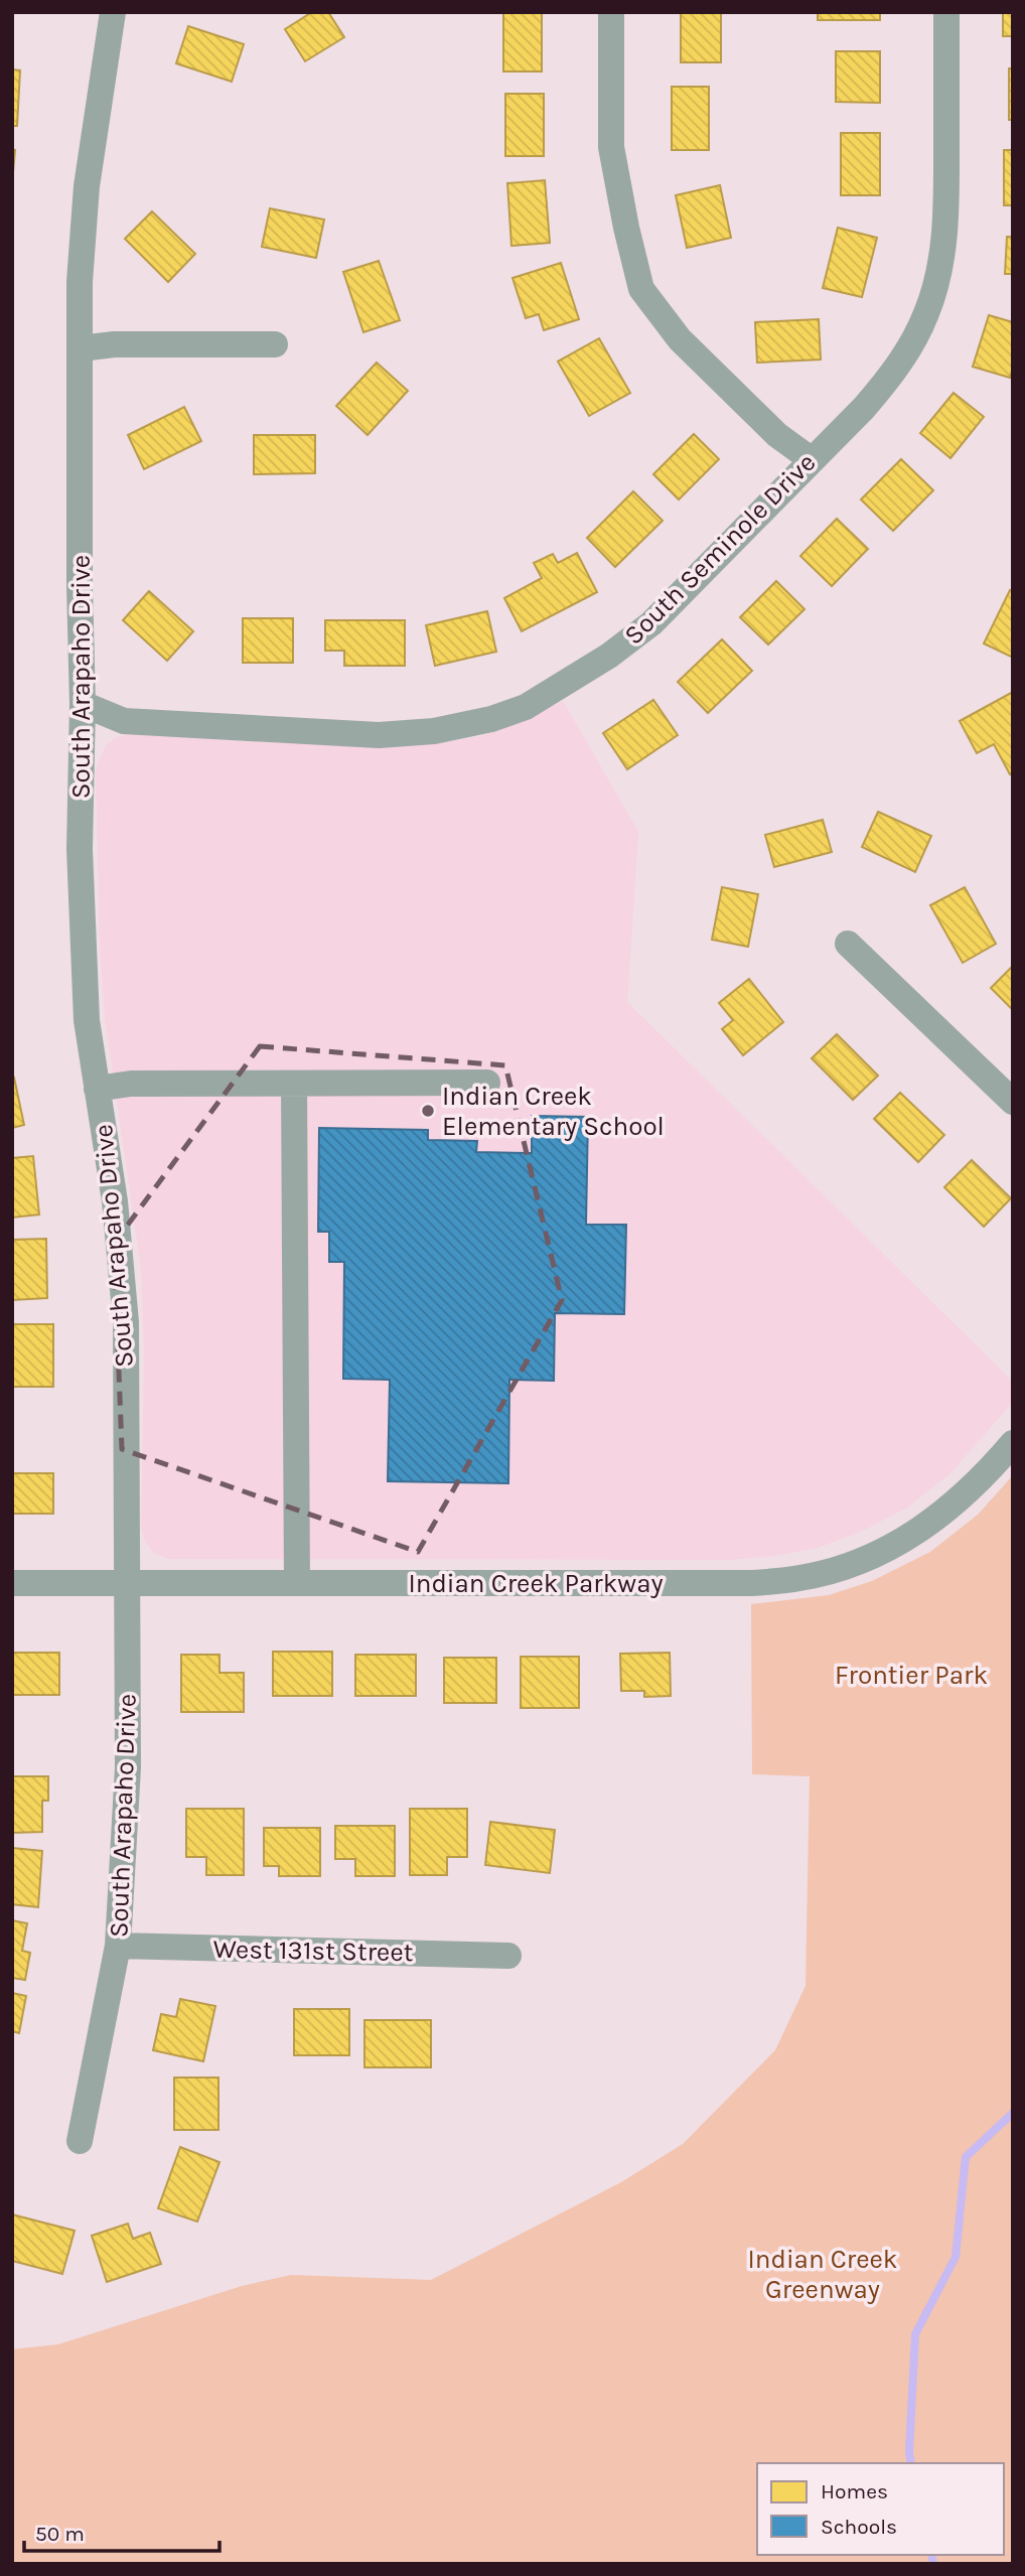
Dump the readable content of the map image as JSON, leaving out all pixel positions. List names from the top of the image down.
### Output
{
  "streets": {
    "street": [
      "South Seminole Drive",
      "South Arapaho Drive",
      "Indian Creek Parkway",
      "West 131st Street"
    ]
  },
  "crossings": [
    ["South Seminole Drive", "South Arapaho Drive"],
    ["South Arapaho Drive", "Indian Creek Parkway"],
    ["South Arapaho Drive", "West 131st Street"]
  ],
  "parks": ["Frontier Park", "Indian Creek Greenway"],
  "places": ["Indian Creek Elementary School"],
  "legend": ["Homes", "Schools"],
  "scale_bar": "50 m"
}
